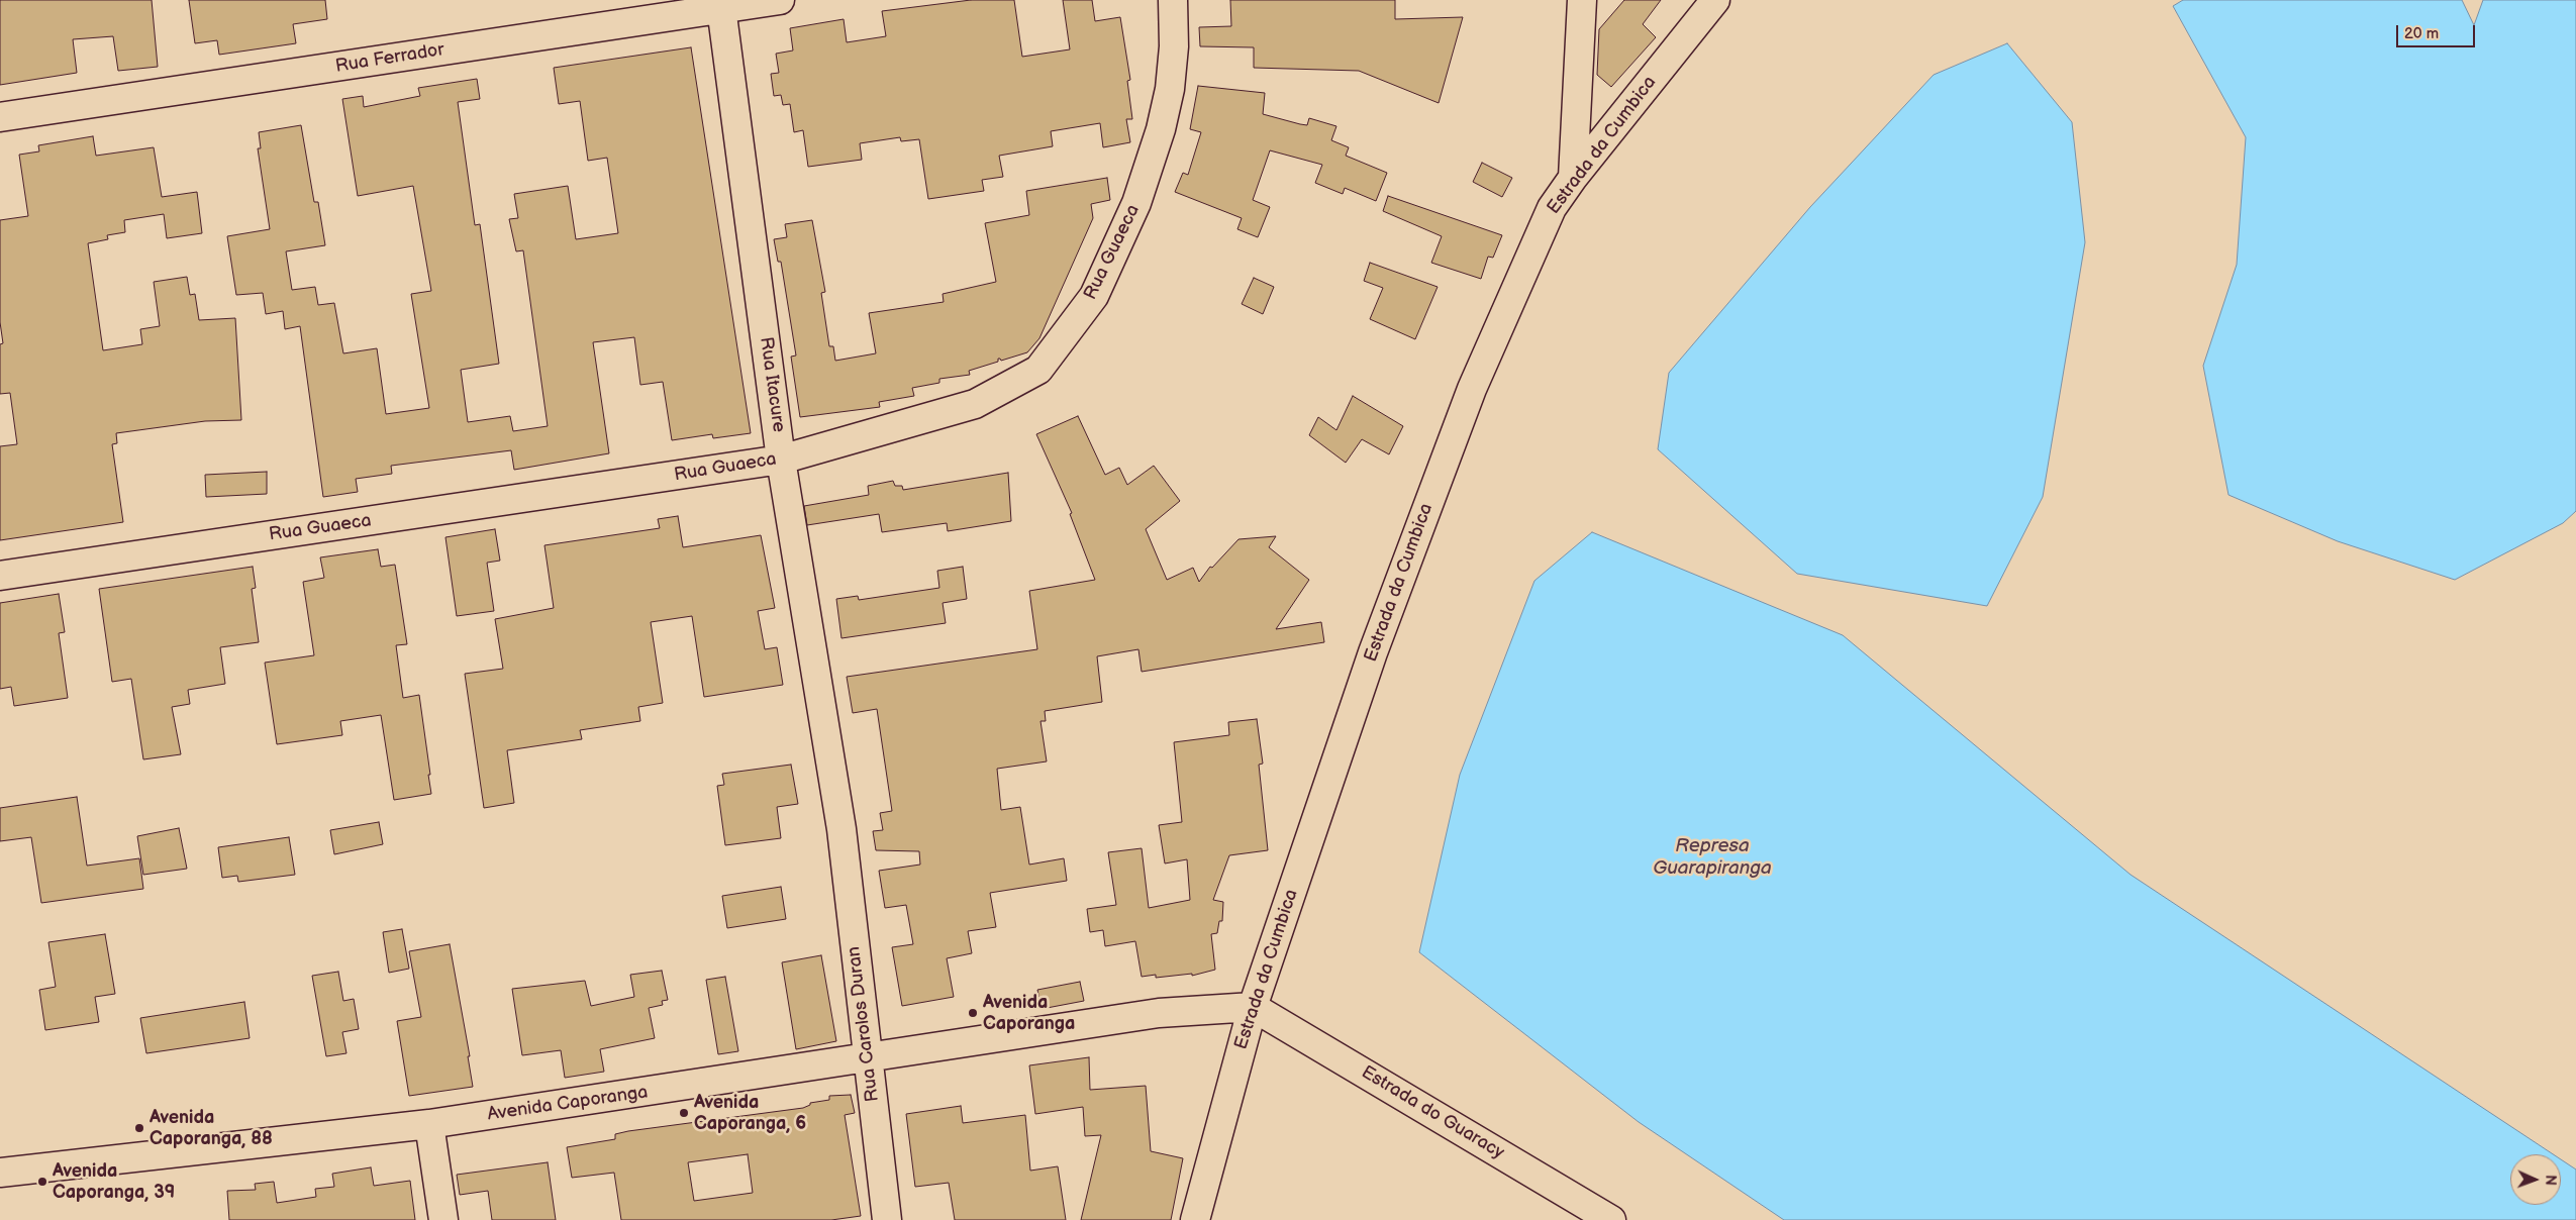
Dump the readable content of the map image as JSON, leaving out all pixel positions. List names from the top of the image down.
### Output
{
  "streets": {
    "street": [
      "Rua Ferrador",
      "Estrada da Cumbica",
      "Rua Guaeca",
      "Rua Itacure",
      "Rua Carolos Duran",
      "Avenida Caporanga",
      "Estrada do Guaracy"
    ]
  },
  "crossings": [
    ["Rua Ferrador", "Rua Itacure"],
    ["Estrada da Cumbica", "Avenida Caporanga"],
    ["Estrada da Cumbica", "Estrada do Guaracy"],
    ["Rua Guaeca", "Rua Itacure"],
    ["Rua Itacure", "Rua Carolos Duran"],
    ["Rua Carolos Duran", "Avenida Caporanga"],
    ["Avenida Caporanga", "Estrada do Guaracy"]
  ],
  "water": ["Represa Guarapiranga"],
  "places": [
    "Avenida Caporanga",
    "Avenida Caporanga, 6",
    "Avenida Caporanga, 88",
    "Avenida Caporanga, 39"
  ],
  "scale_bar": "20 m",
  "north": "right"
}
